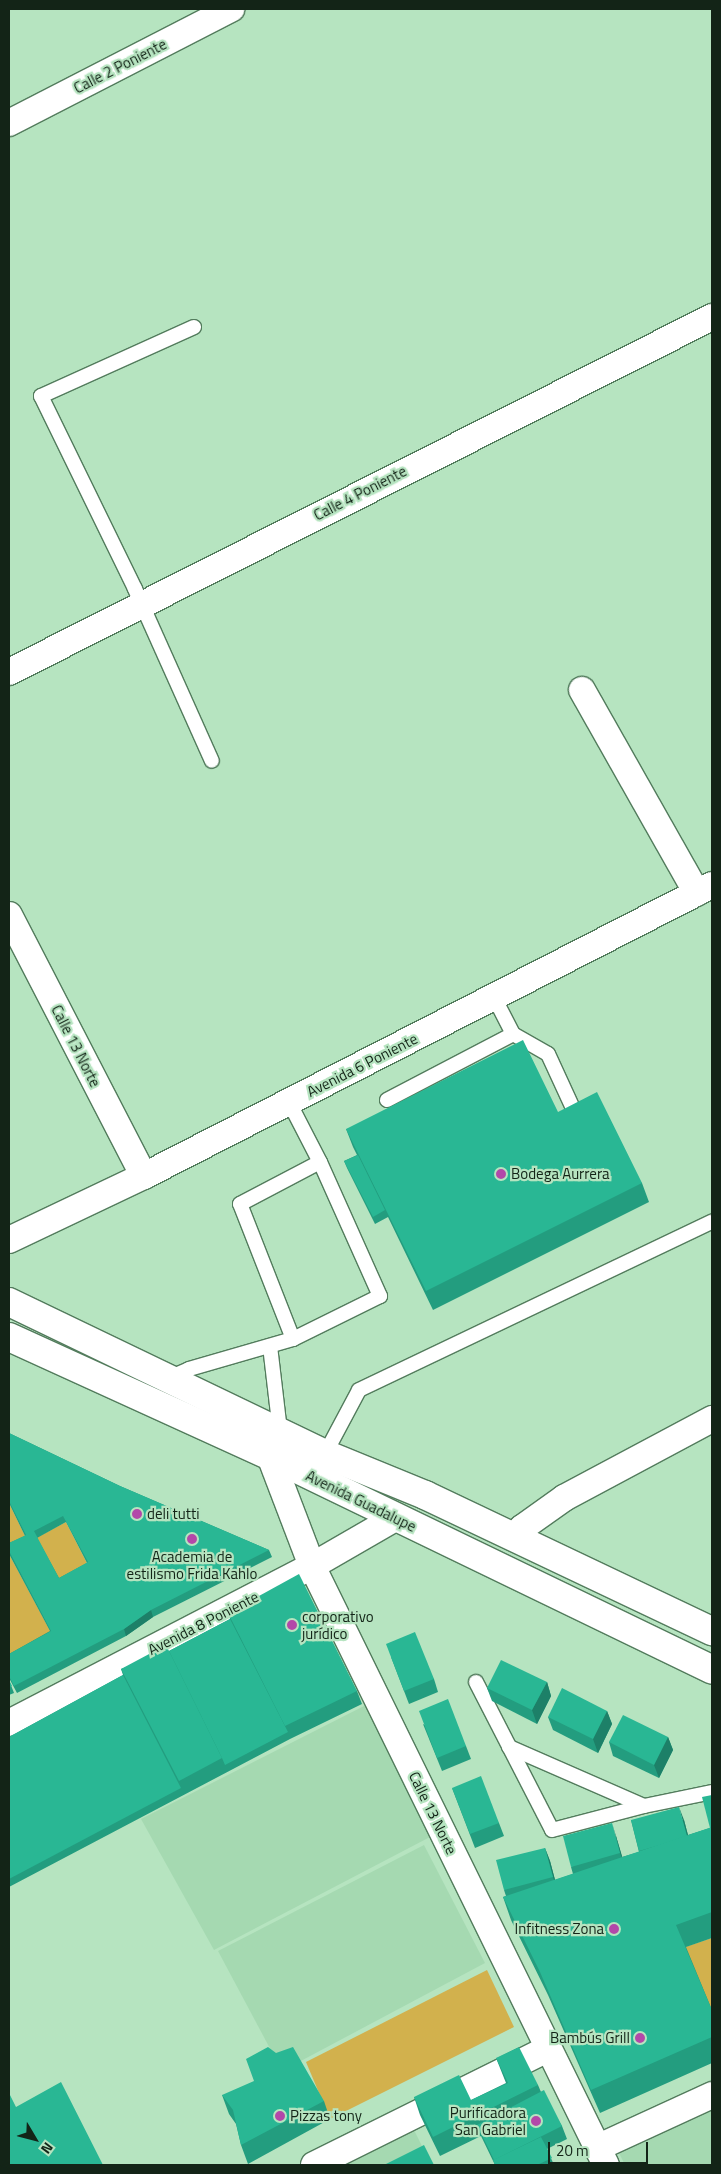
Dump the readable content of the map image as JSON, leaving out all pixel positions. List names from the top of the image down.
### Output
{
  "streets": {
    "street": [
      "Calle 2 Poniente",
      "Calle 4 Poniente",
      "Calle 13 Norte",
      "Avenida 6 Poniente",
      "Avenida Guadalupe",
      "Avenida 8 Poniente"
    ]
  },
  "crossings": [
    ["Calle 13 Norte", "Avenida 6 Poniente"],
    ["Calle 13 Norte", "Avenida Guadalupe"],
    ["Calle 13 Norte", "Avenida 8 Poniente"],
    ["Avenida Guadalupe", "Avenida 8 Poniente"]
  ],
  "places": [
    "Bodega Aurrera",
    "deli tutti",
    "Academia de estilismo Frida Kahlo",
    "corporativo jurídico",
    "Infitness Zona",
    "Bambús Grill",
    "Pizzas tony",
    "Purificadora San Gabriel"
  ],
  "scale_bar": "20 m",
  "north": "bottom right"
}
